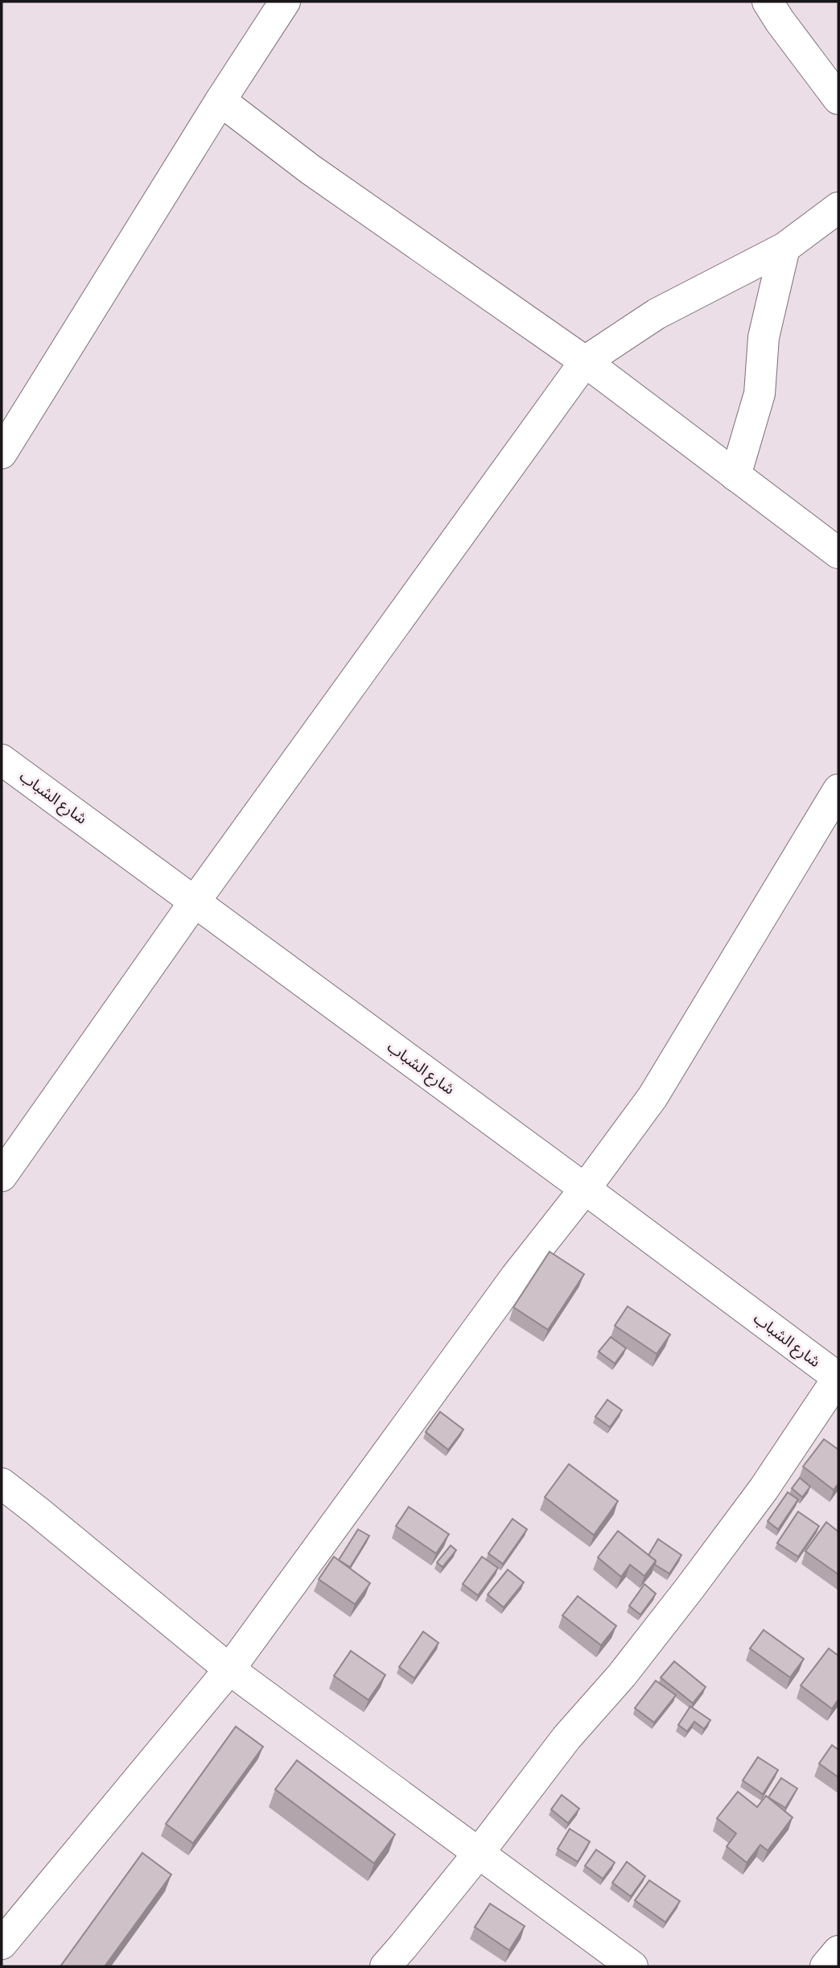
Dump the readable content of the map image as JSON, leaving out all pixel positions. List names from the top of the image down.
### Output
{
  "streets": {
    "street": ["شارع الشباب"]
  }
}
